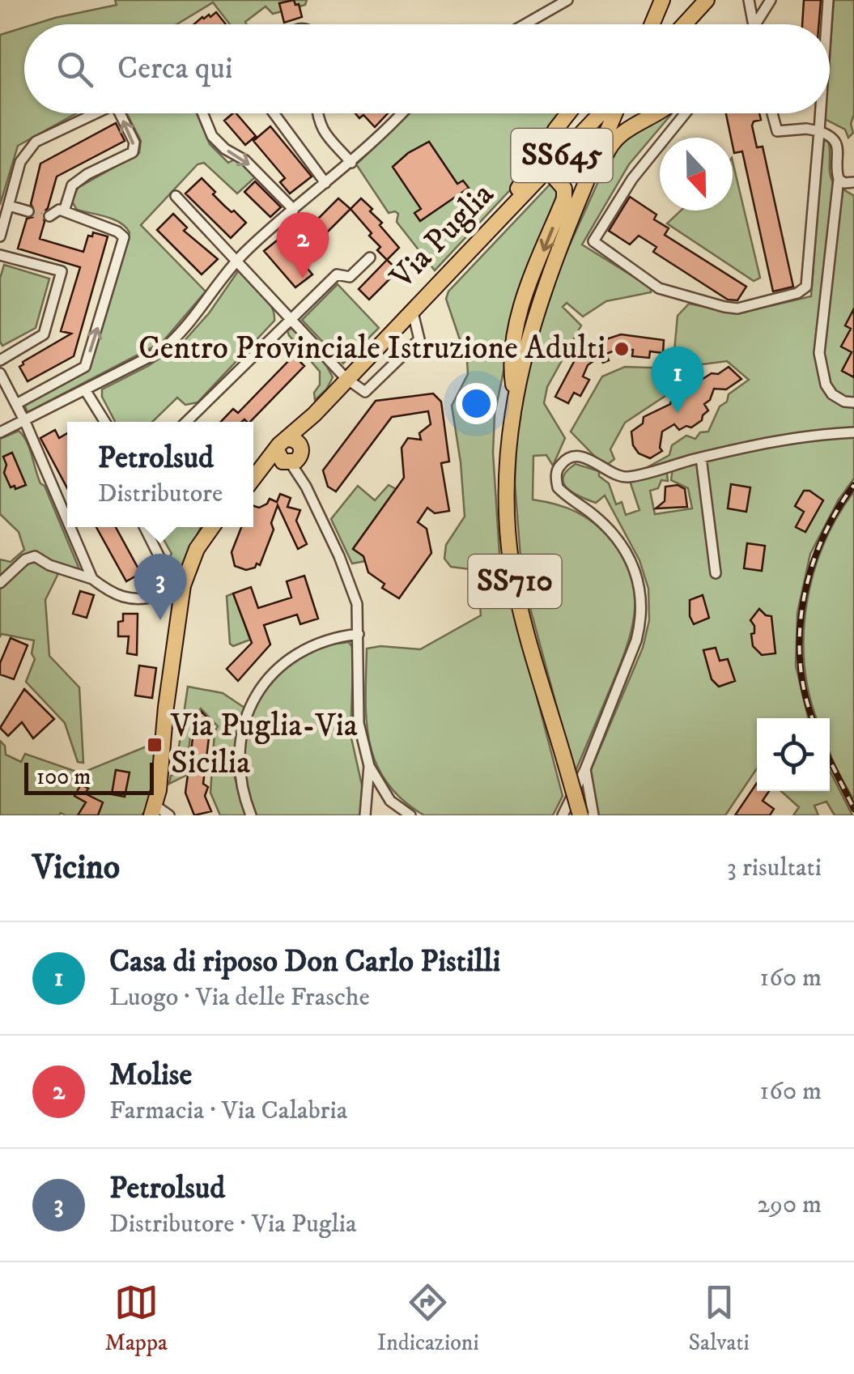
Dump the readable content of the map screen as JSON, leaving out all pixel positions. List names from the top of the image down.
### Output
{
  "streets": {
    "main road": ["SS645", "Via Puglia", "SS710"]
  },
  "places": {
    "other": ["Centro Provinciale Istruzione Adulti"],
    "transit": ["Via Puglia-Via Sicilia"]
  },
  "scale_bar": "100 m",
  "north": "bottom",
  "page": {
    "search": "Cerca qui",
    "pins": ["2", "1", "3"],
    "popup": ["Petrolsud", "Distributore"],
    "scale": "100 m",
    "heading": ["Vicino", "3 risultati"],
    "list": [
      {
        "mark": "1",
        "name": "Casa di riposo Don Carlo Pistilli",
        "note": "Luogo · Via delle Frasche",
        "value": "160 m"
      },
      {
        "mark": "2",
        "name": "Molise",
        "note": "Farmacia · Via Calabria",
        "value": "160 m"
      },
      {
        "mark": "3",
        "name": "Petrolsud",
        "note": "Distributore · Via Puglia",
        "value": "290 m"
      }
    ],
    "nav": ["Mappa", "Indicazioni", "Salvati"]
  }
}
